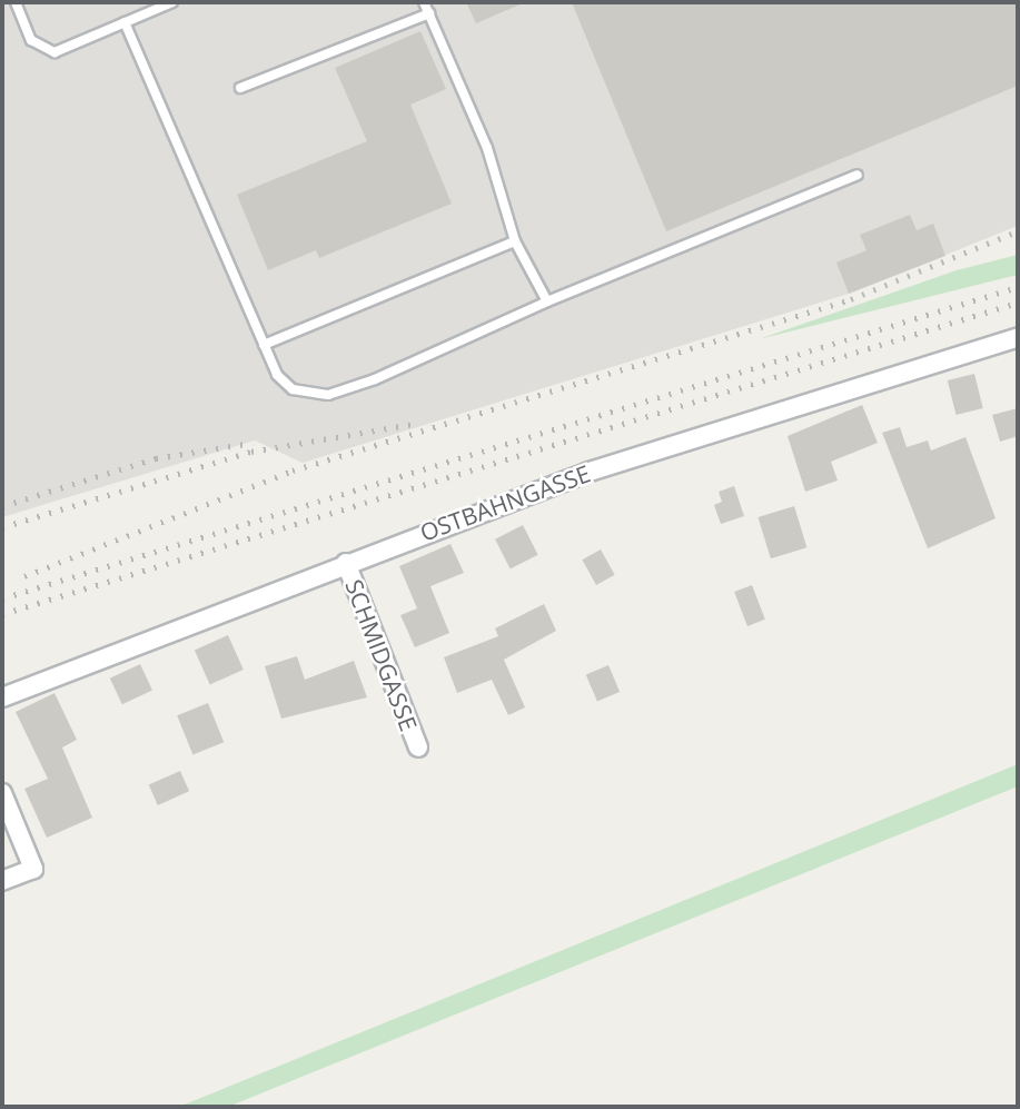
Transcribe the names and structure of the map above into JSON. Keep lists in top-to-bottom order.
{
  "streets": {
    "street": ["OSTBAHNGASSE", "SCHMIDGASSE"]
  },
  "crossings": [
    ["OSTBAHNGASSE", "SCHMIDGASSE"]
  ]
}
